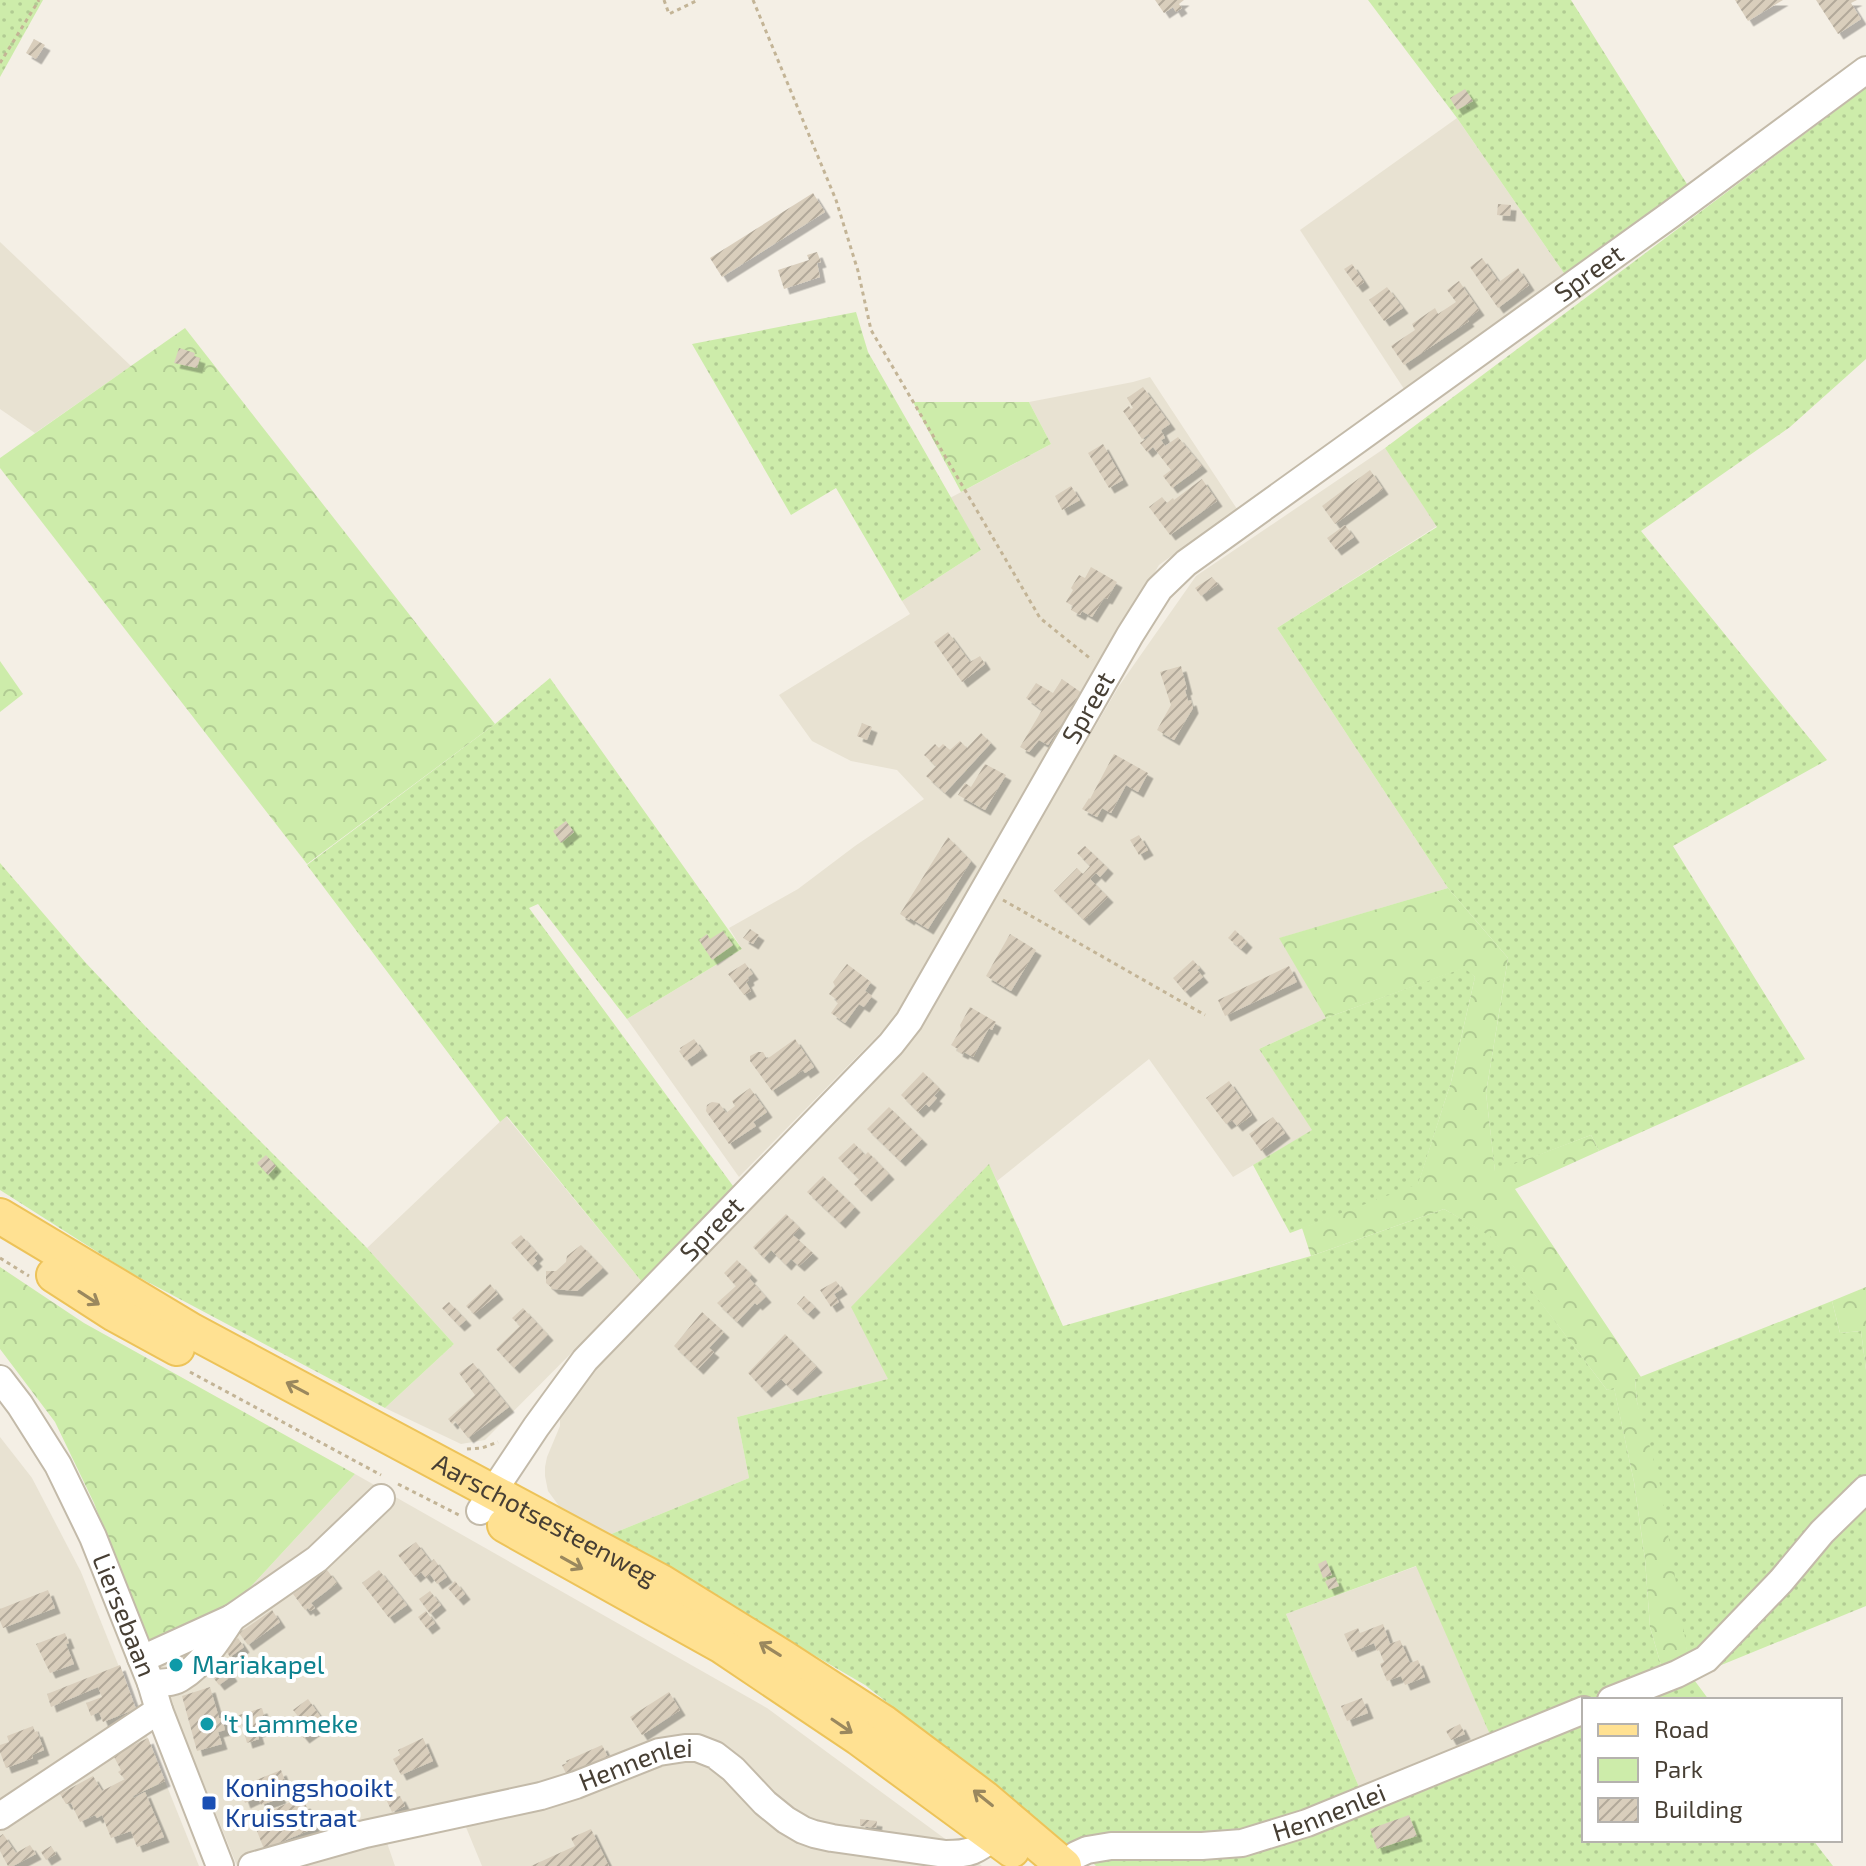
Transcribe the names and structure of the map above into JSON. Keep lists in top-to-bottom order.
{
  "streets": {
    "main road": ["Aarschotsesteenweg"],
    "street": ["Spreet", "Liersebaan", "Hennenlei"]
  },
  "crossings": [
    ["Spreet", "Aarschotsesteenweg"],
    ["Aarschotsesteenweg", "Hennenlei"]
  ],
  "places": {
    "other": ["Mariakapel", "'t Lammeke"],
    "transit": ["Koningshooikt Kruisstraat"]
  },
  "legend": ["Road", "Park", "Building"]
}
